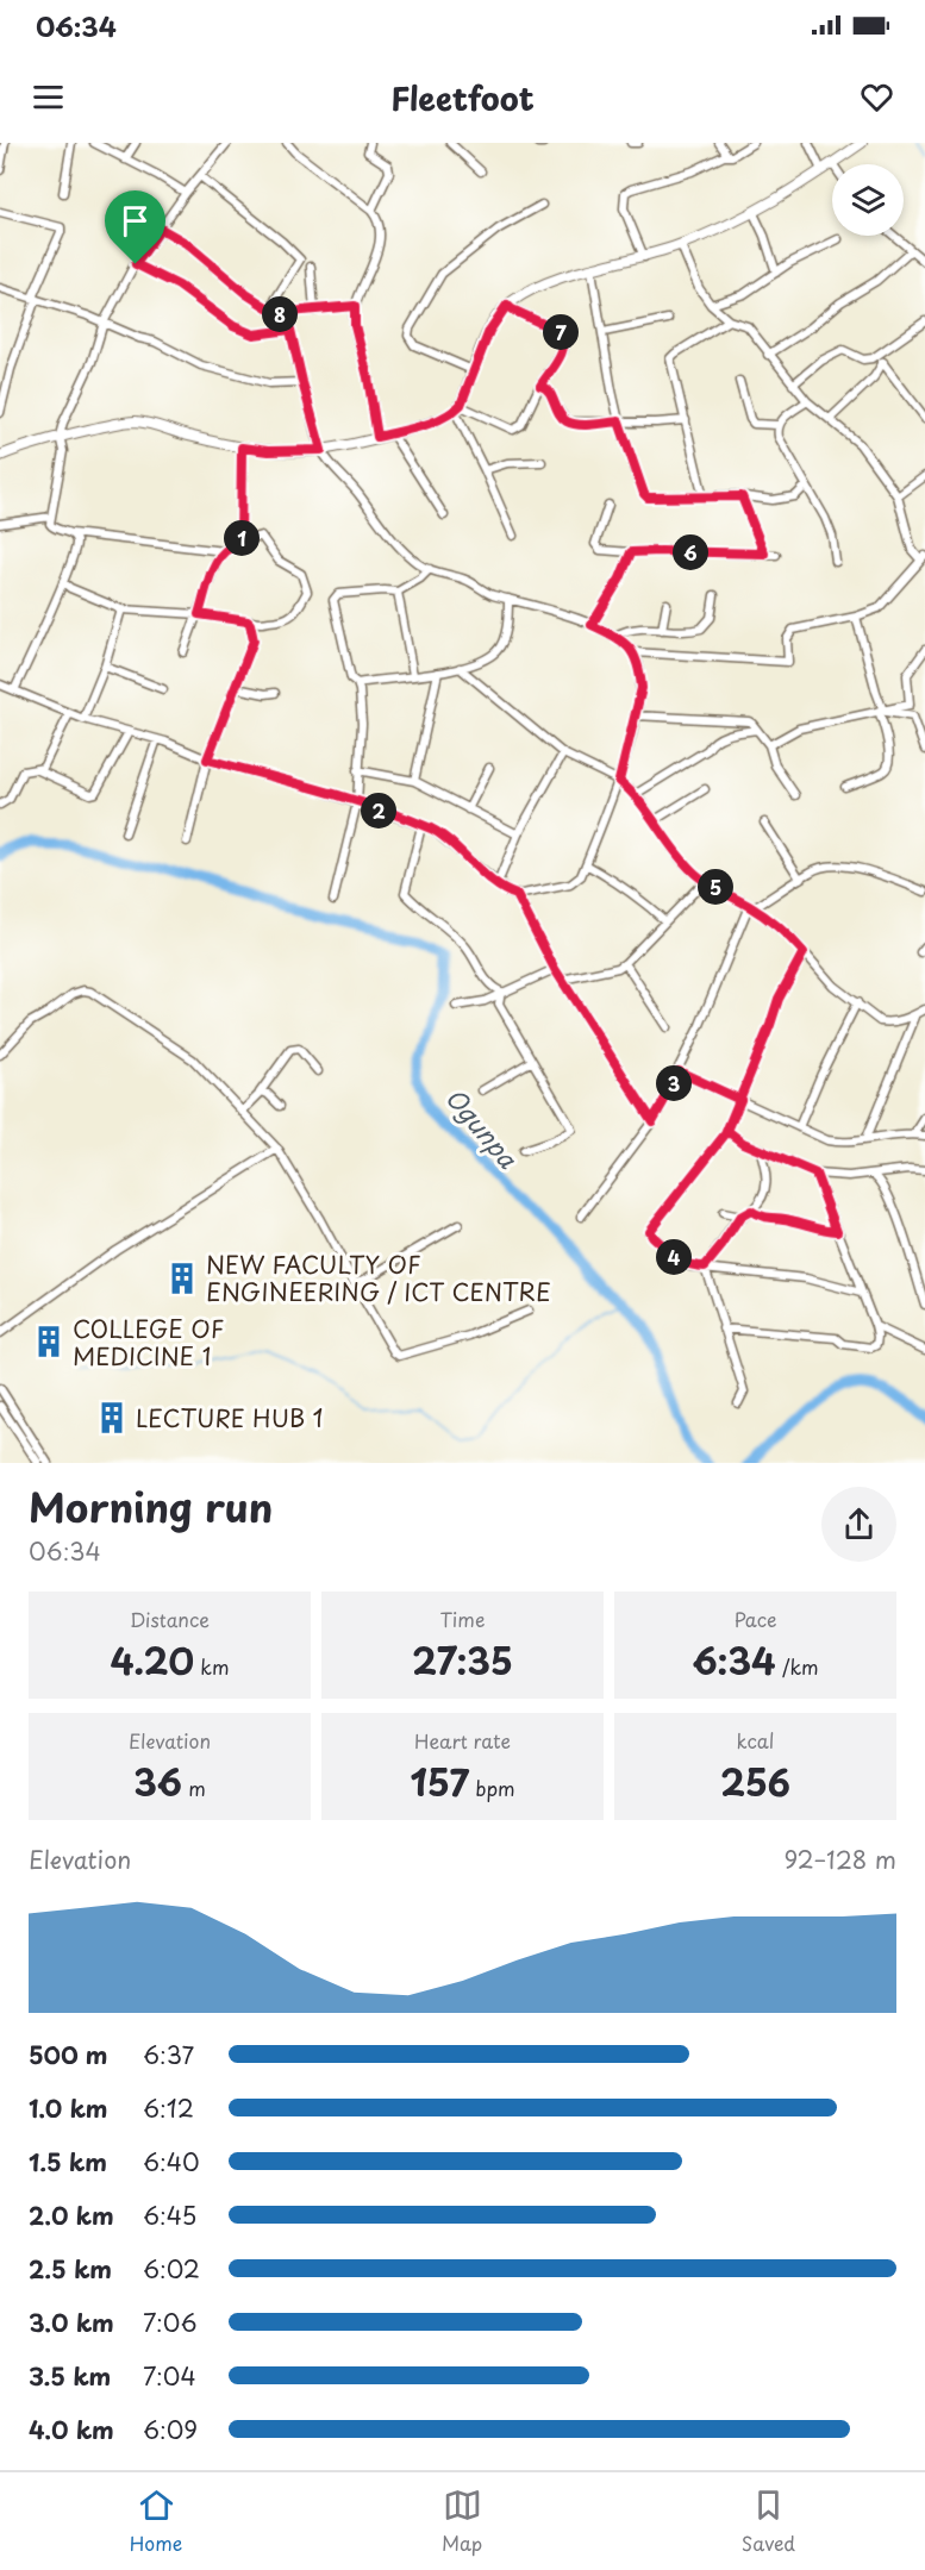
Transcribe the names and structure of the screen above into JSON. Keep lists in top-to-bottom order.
{
  "water": ["Ogunpa"],
  "places": {
    "building": ["NEW FACULTY OF ENGINEERING / ICT CENTRE", "COLLEGE OF MEDICINE 1", "LECTURE HUB 1"]
  },
  "page": {
    "status": "06:34",
    "header": "Fleetfoot",
    "pins": [
      "8",
      "7",
      "1",
      "6",
      "2",
      "5",
      "3",
      "4"
    ],
    "heading": ["Morning run", "06:34"],
    "stats": [
      ["Distance", "4.20 km"],
      ["Time", "27:35"],
      ["Pace", "6:34 /km"],
      ["Elevation", "36 m"],
      ["Heart rate", "157 bpm"],
      ["kcal", "256"]
    ],
    "chart": ["Elevation", "92–128 m"],
    "list": [
      {
        "name": "500 m",
        "note": "6:37"
      },
      {
        "name": "1.0 km",
        "note": "6:12"
      },
      {
        "name": "1.5 km",
        "note": "6:40"
      },
      {
        "name": "2.0 km",
        "note": "6:45"
      },
      {
        "name": "2.5 km",
        "note": "6:02"
      },
      {
        "name": "3.0 km",
        "note": "7:06"
      },
      {
        "name": "3.5 km",
        "note": "7:04"
      },
      {
        "name": "4.0 km",
        "note": "6:09"
      }
    ],
    "tabs": ["Home", "Map", "Saved"]
  }
}
